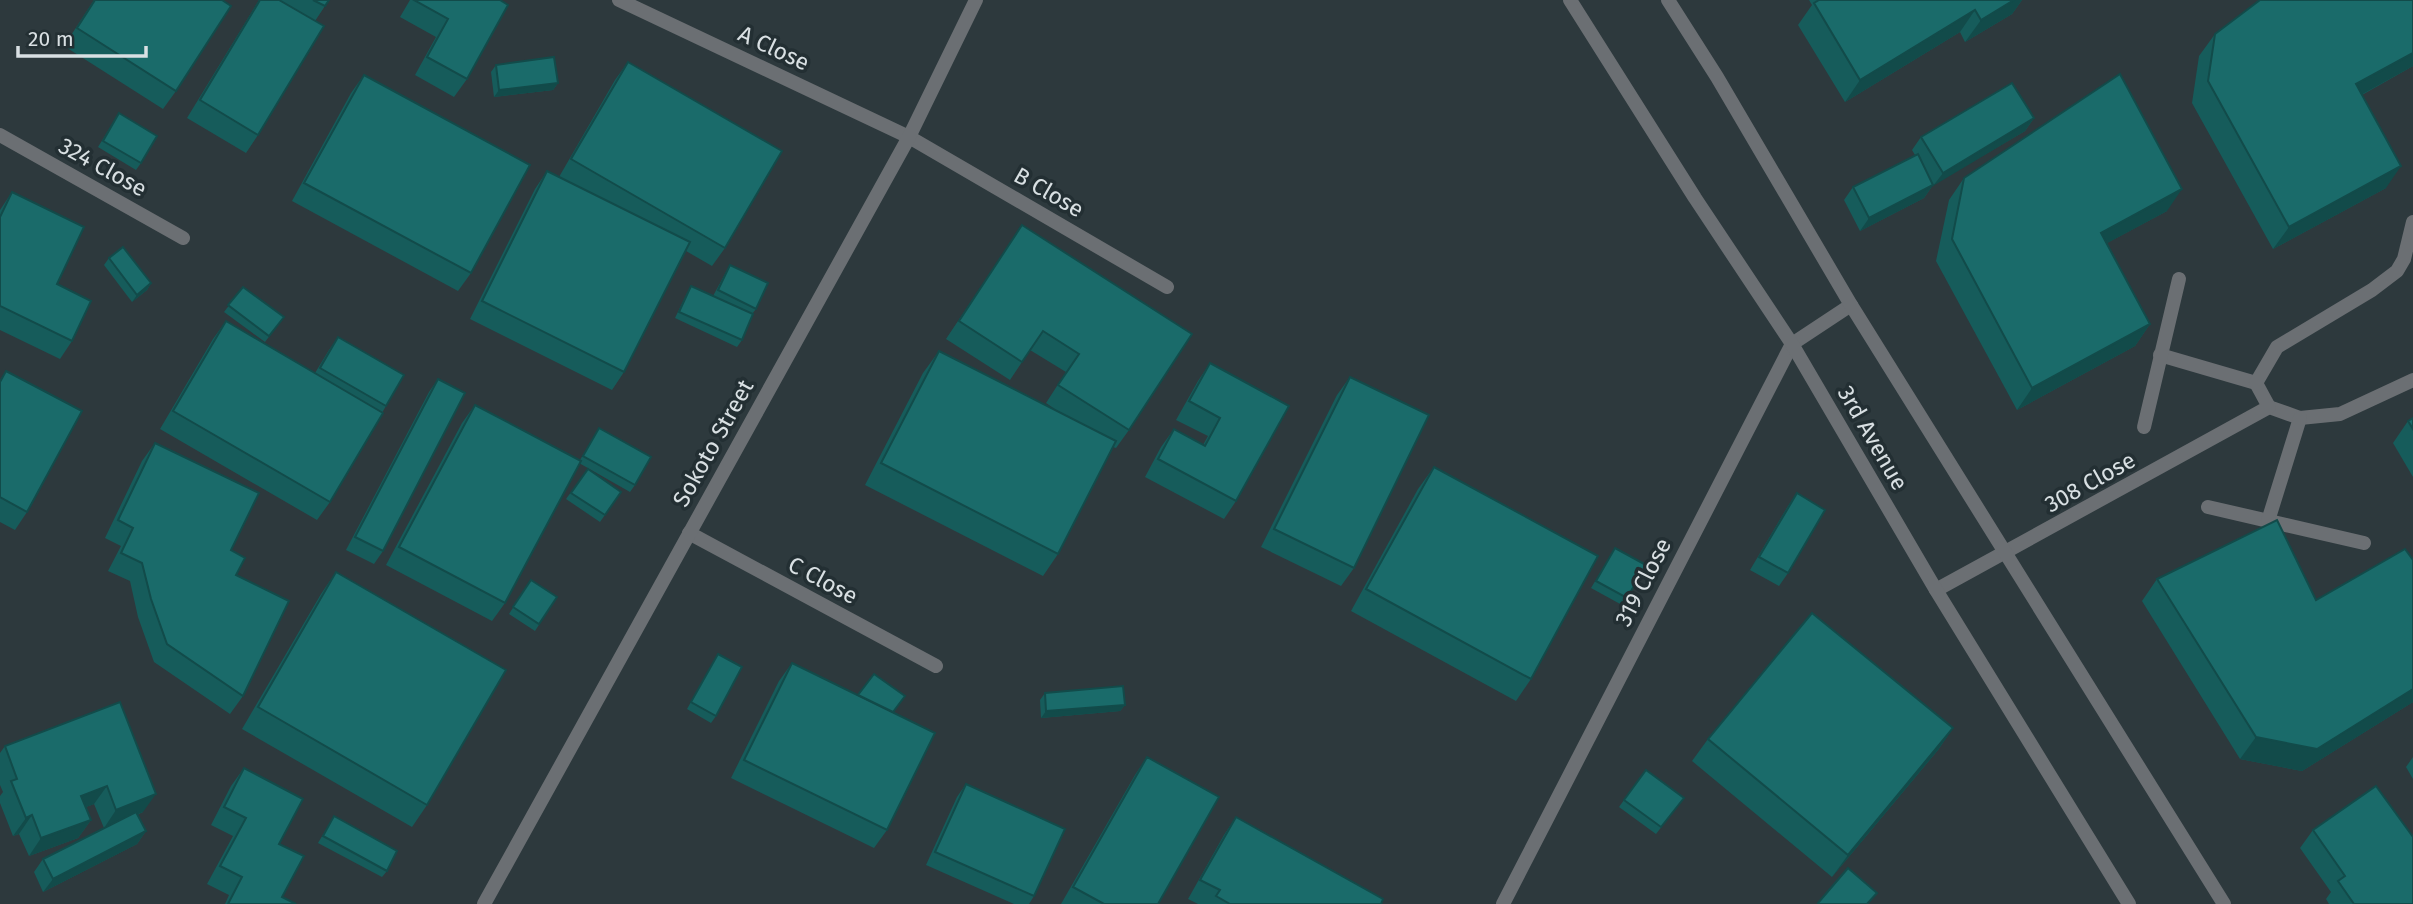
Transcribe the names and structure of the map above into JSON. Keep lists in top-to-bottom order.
{
  "streets": {
    "street": [
      "A Close",
      "324 Close",
      "B Close",
      "3rd Avenue",
      "Sokoto Street",
      "308 Close",
      "C Close",
      "319 Close"
    ]
  },
  "crossings": [
    ["A Close", "B Close"],
    ["A Close", "Sokoto Street"],
    ["B Close", "Sokoto Street"],
    ["3rd Avenue", "308 Close"],
    ["3rd Avenue", "319 Close"],
    ["Sokoto Street", "C Close"]
  ],
  "scale_bar": "20 m"
}
